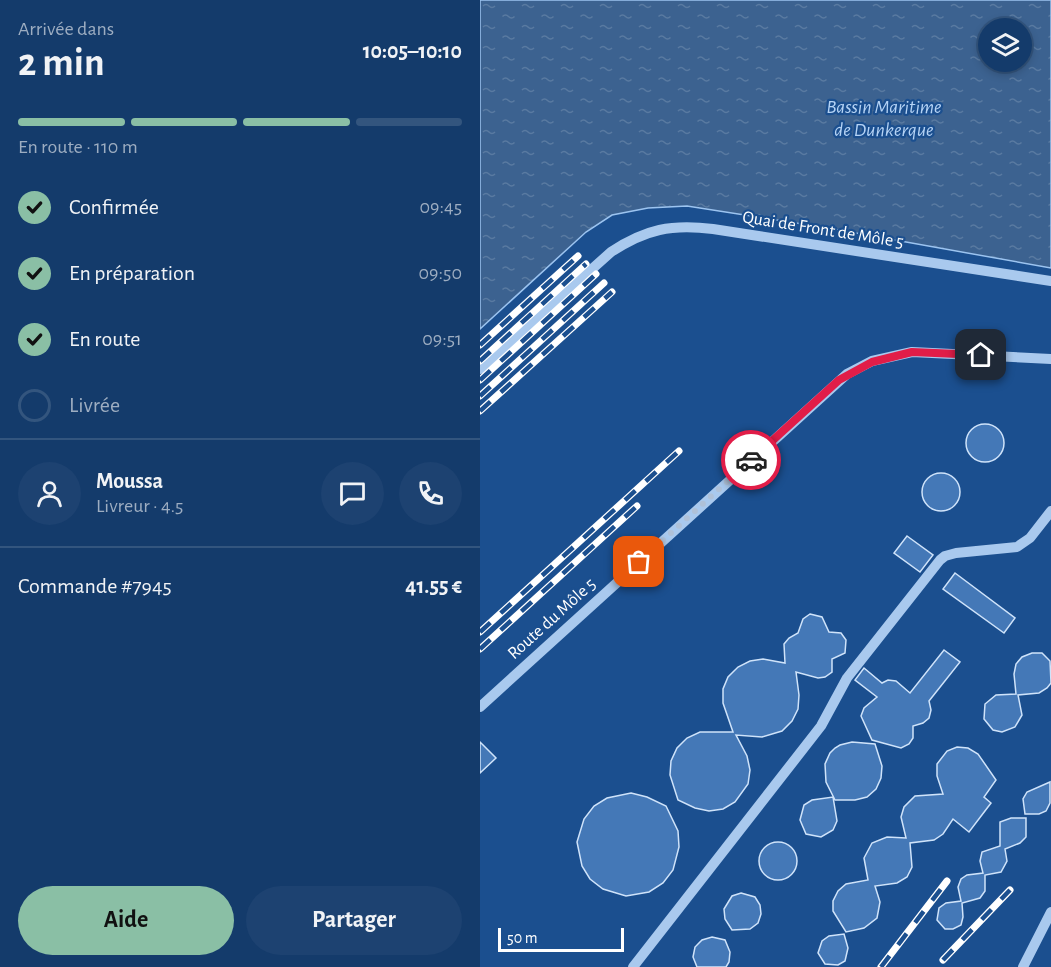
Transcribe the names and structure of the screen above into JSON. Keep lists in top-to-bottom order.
{
  "streets": {
    "street": ["Quai de Front de Môle 5", "Route du Môle 5"]
  },
  "water": ["Bassin Maritime de Dunkerque"],
  "scale_bar": "50 m",
  "page": {
    "heading": ["2 min", "Arrivée dans", "10:05–10:10"],
    "panel": [
      "Moussa",
      "Livreur · 4.5",
      "Commande #7945",
      "41.55 €"
    ],
    "bar": "En route · 110 m",
    "list": [
      ["Confirmée", "09:45"],
      ["En préparation", "09:50"],
      ["En route", "09:51"],
      "Livrée"
    ],
    "buttons": ["Aide", "Partager"],
    "scale": "50 m"
  }
}
